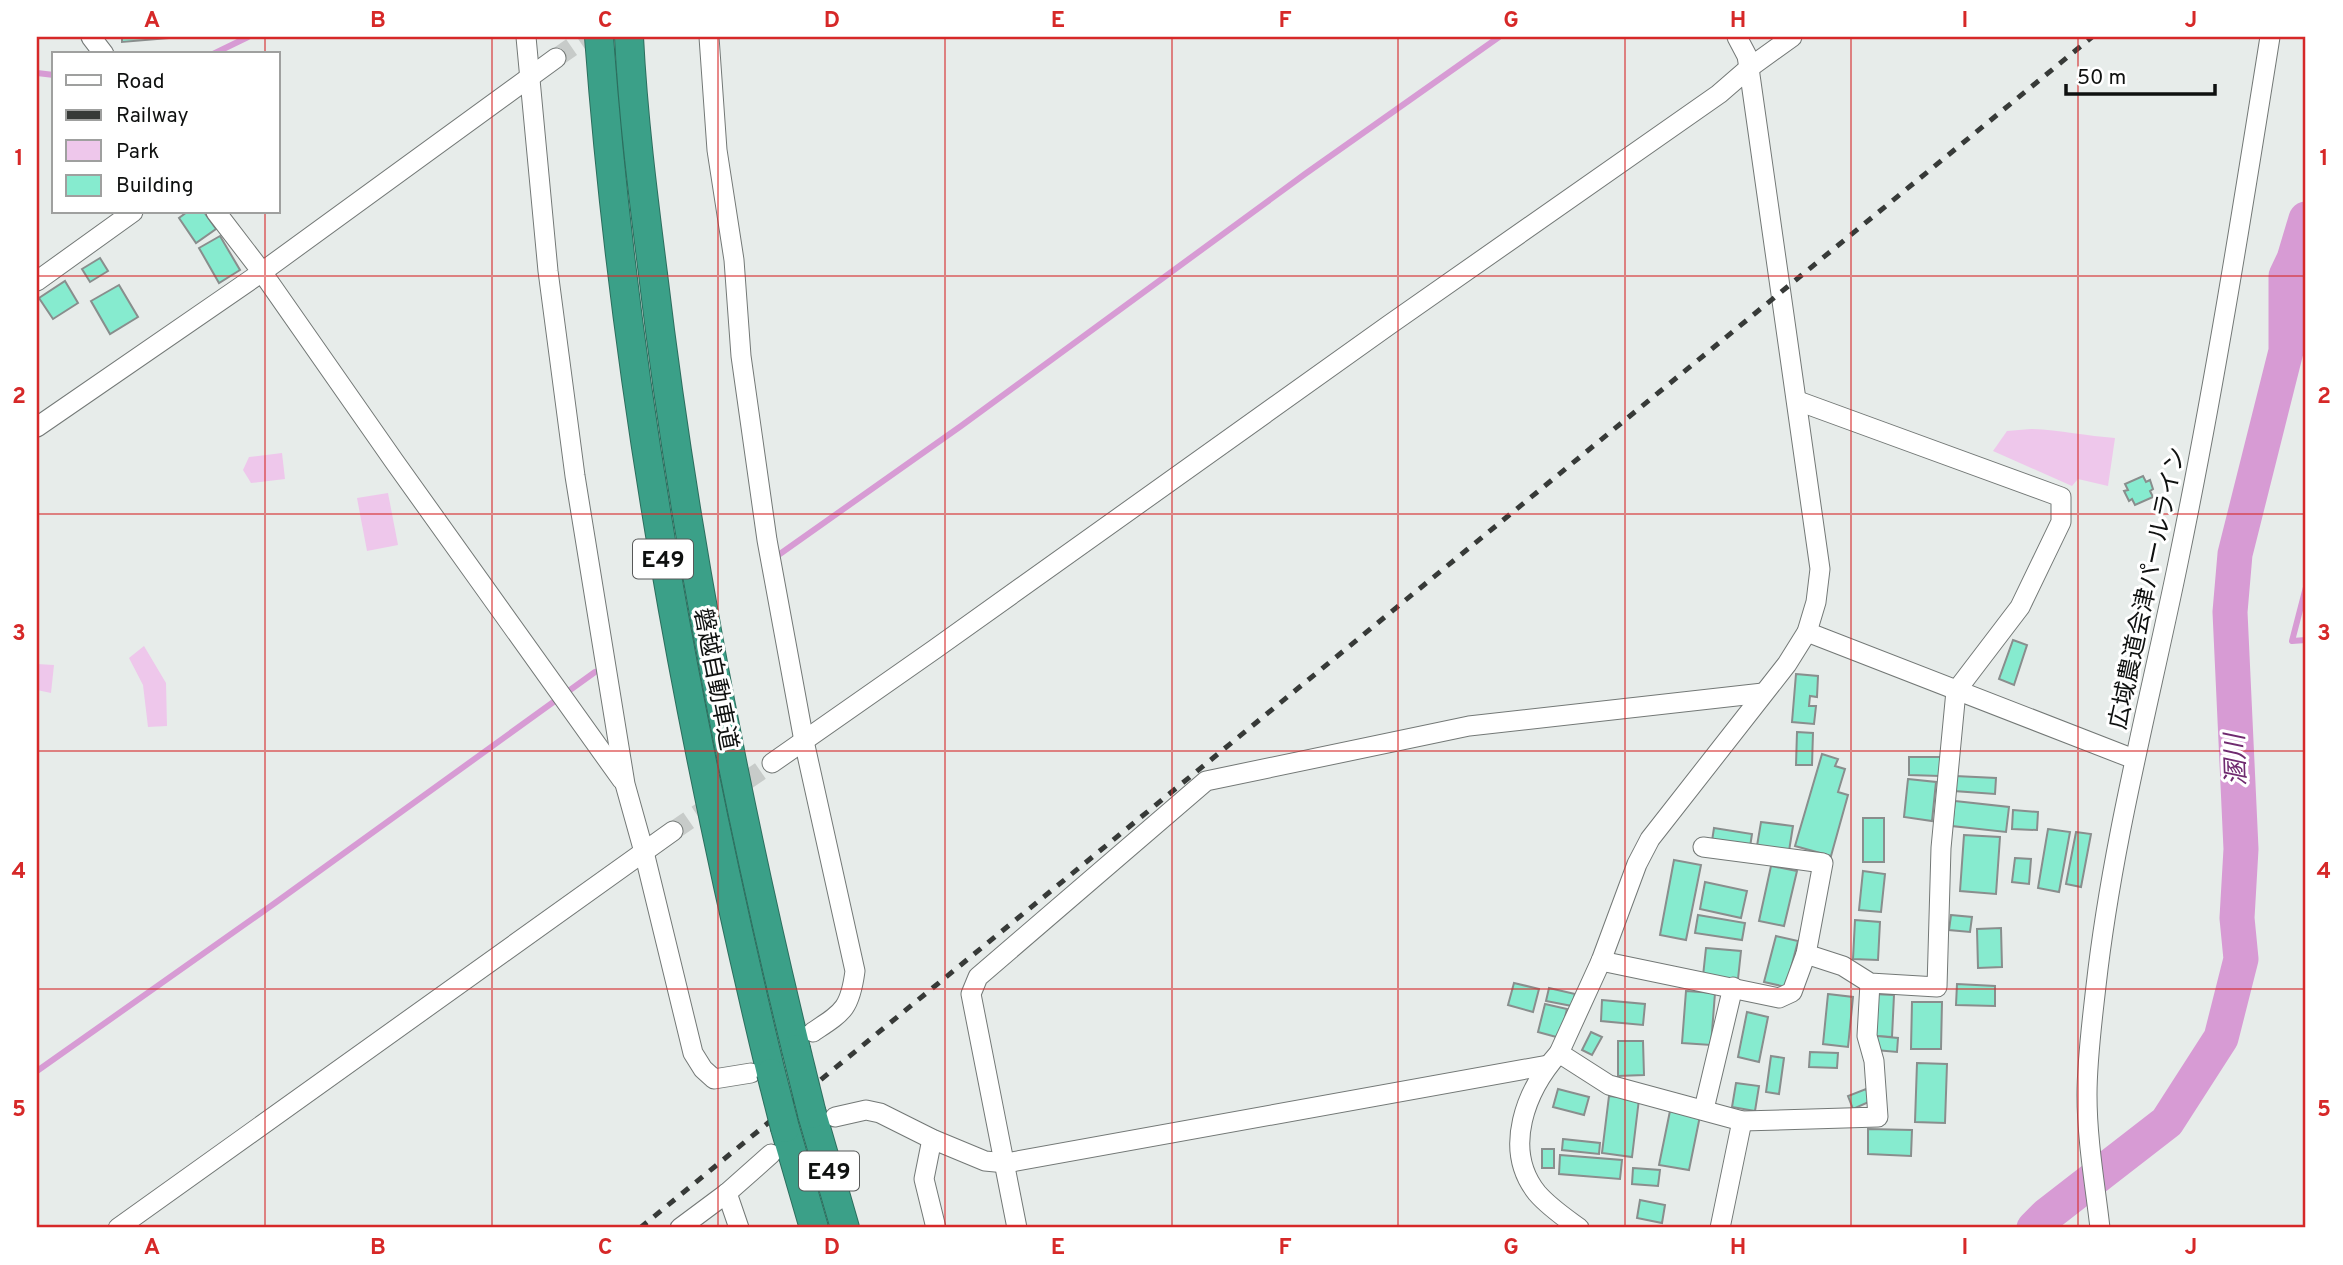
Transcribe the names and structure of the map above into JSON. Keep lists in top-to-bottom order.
{
  "streets": {
    "highway": ["E49", "磐越自動車道"],
    "street": ["広域農道会津パールライン"]
  },
  "water": ["溷川"],
  "legend": [
    "Road",
    "Railway",
    "Park",
    "Building"
  ],
  "scale_bar": "50 m",
  "grid": {
    "columns": [
      "A",
      "B",
      "C",
      "D",
      "E",
      "F",
      "G",
      "H",
      "I",
      "J"
    ],
    "rows": [
      "1",
      "2",
      "3",
      "4",
      "5"
    ]
  }
}
